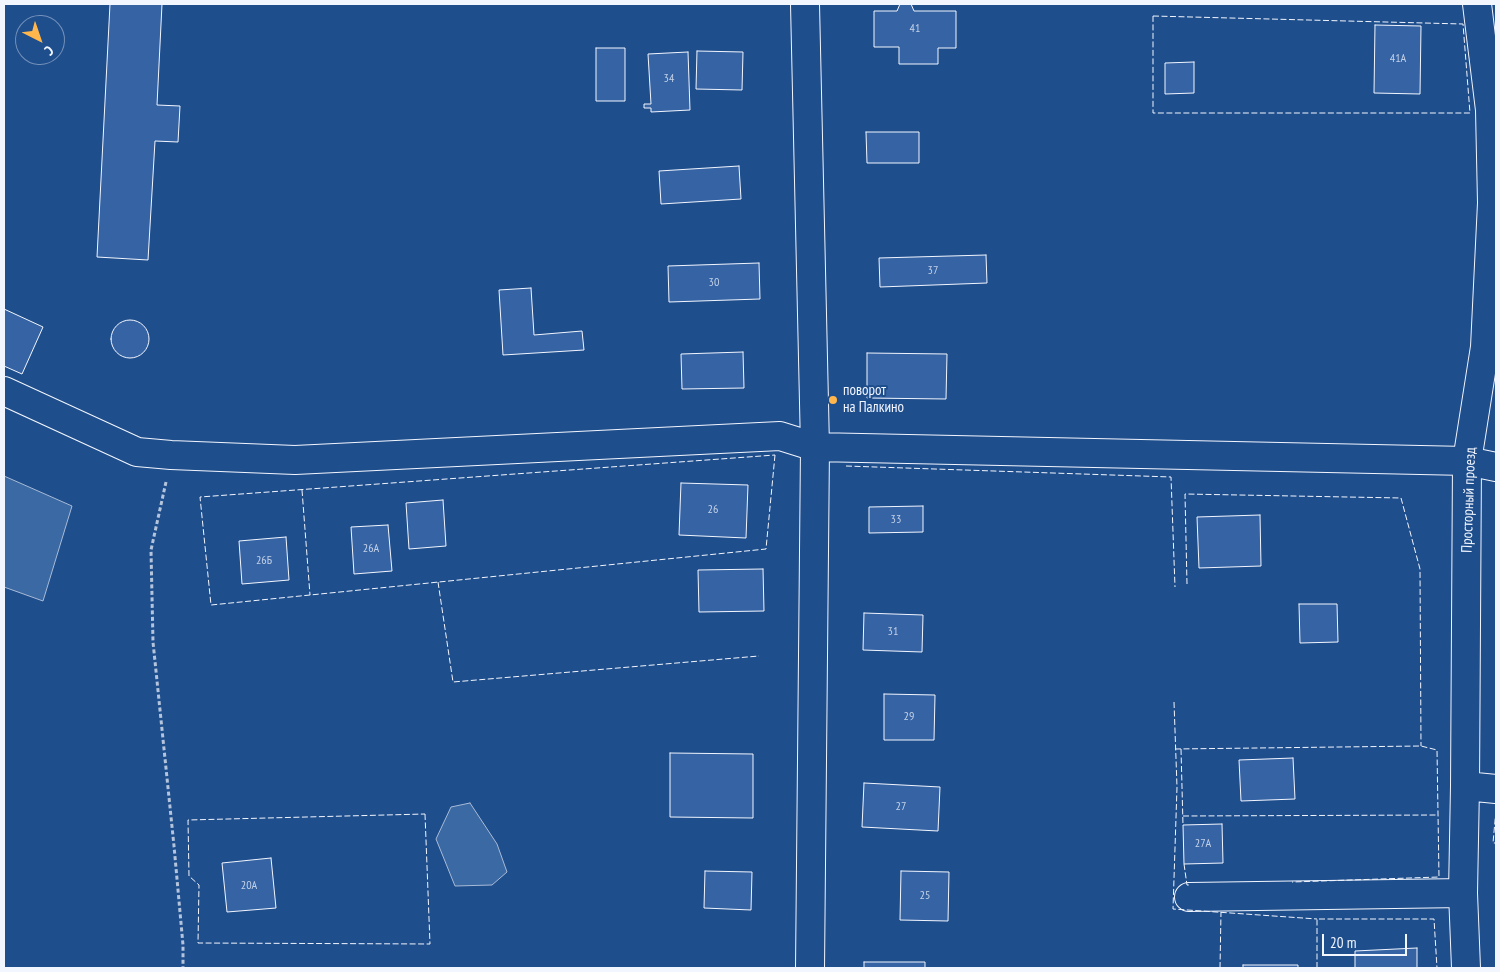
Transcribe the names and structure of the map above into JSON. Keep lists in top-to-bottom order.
{
  "streets": {
    "street": ["Просторный проезд"]
  },
  "places": ["поворот на Палкино"],
  "house_numbers": [
    "41",
    "41А",
    "34",
    "37",
    "30",
    "26",
    "33",
    "26А",
    "26Б",
    "31",
    "29",
    "27",
    "27А",
    "20А",
    "25"
  ],
  "scale_bar": "20 m",
  "north": "bottom right"
}
